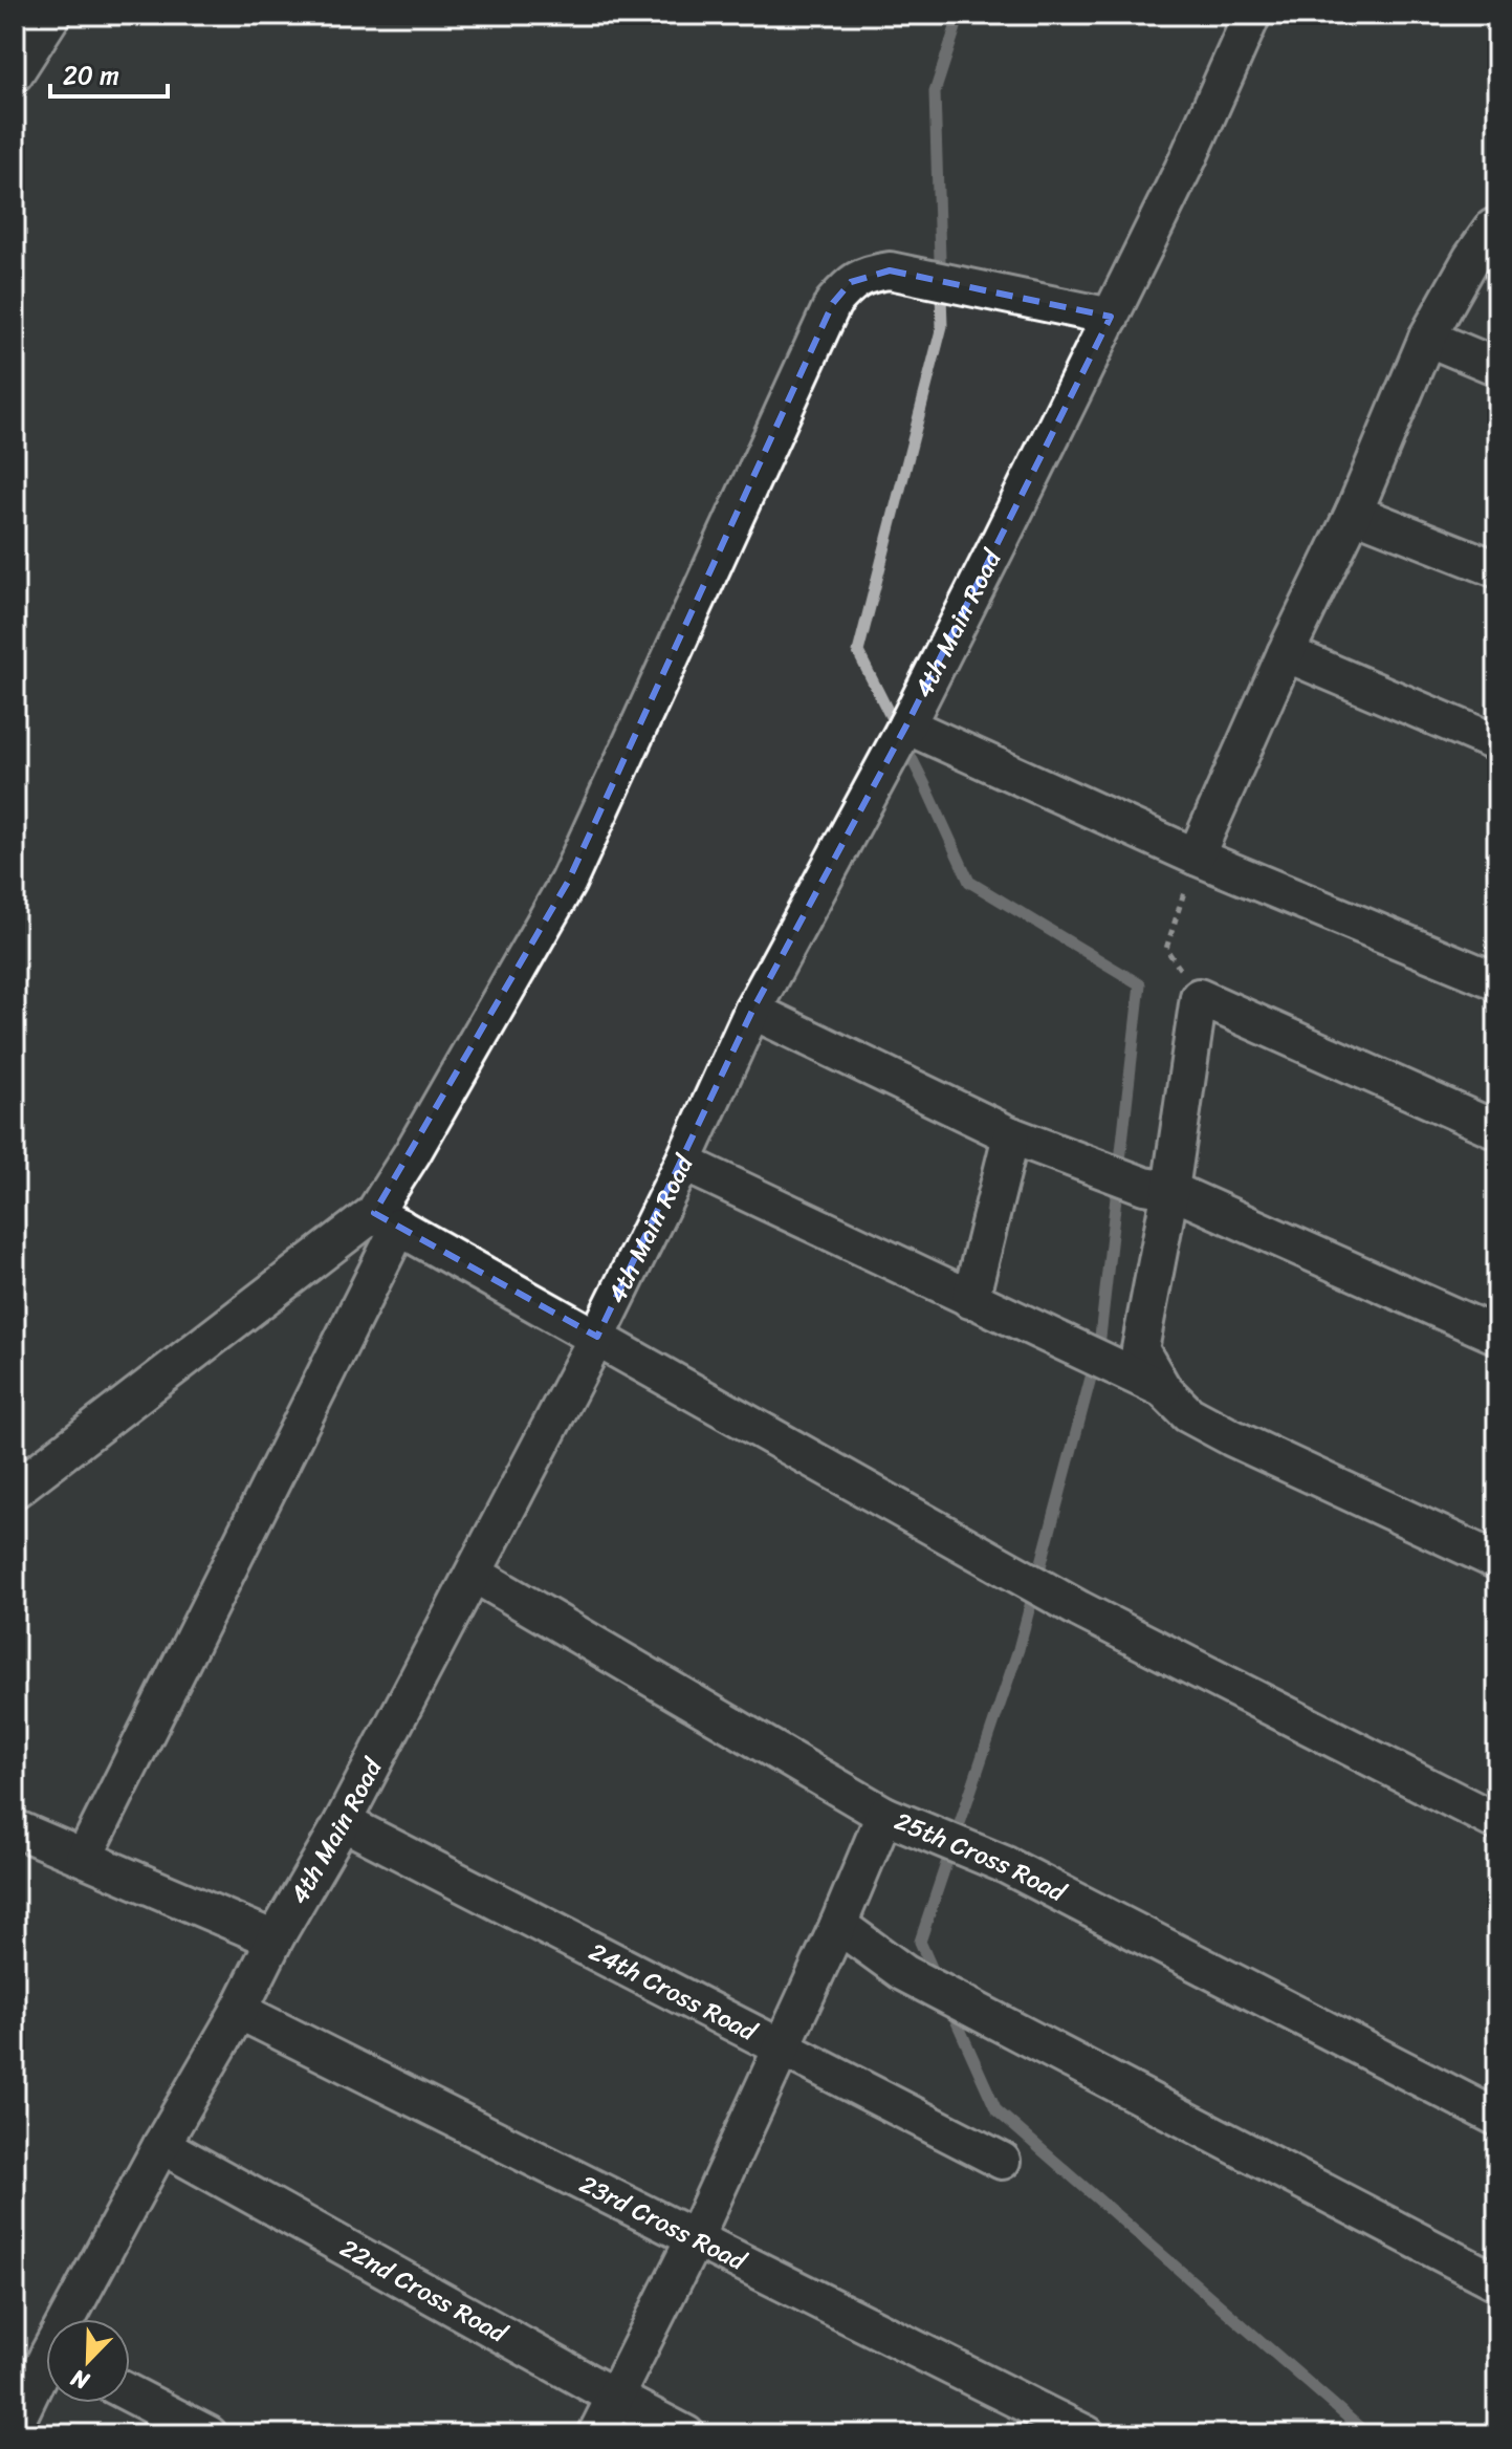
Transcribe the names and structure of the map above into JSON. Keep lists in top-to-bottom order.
{
  "streets": {
    "street": [
      "4th Main Road",
      "25th Cross Road",
      "24th Cross Road",
      "23rd Cross Road",
      "22nd Cross Road"
    ]
  },
  "crossings": [
    ["4th Main Road", "25th Cross Road"],
    ["4th Main Road", "24th Cross Road"],
    ["4th Main Road", "23rd Cross Road"],
    ["4th Main Road", "22nd Cross Road"]
  ],
  "scale_bar": "20 m",
  "north": "bottom left"
}
